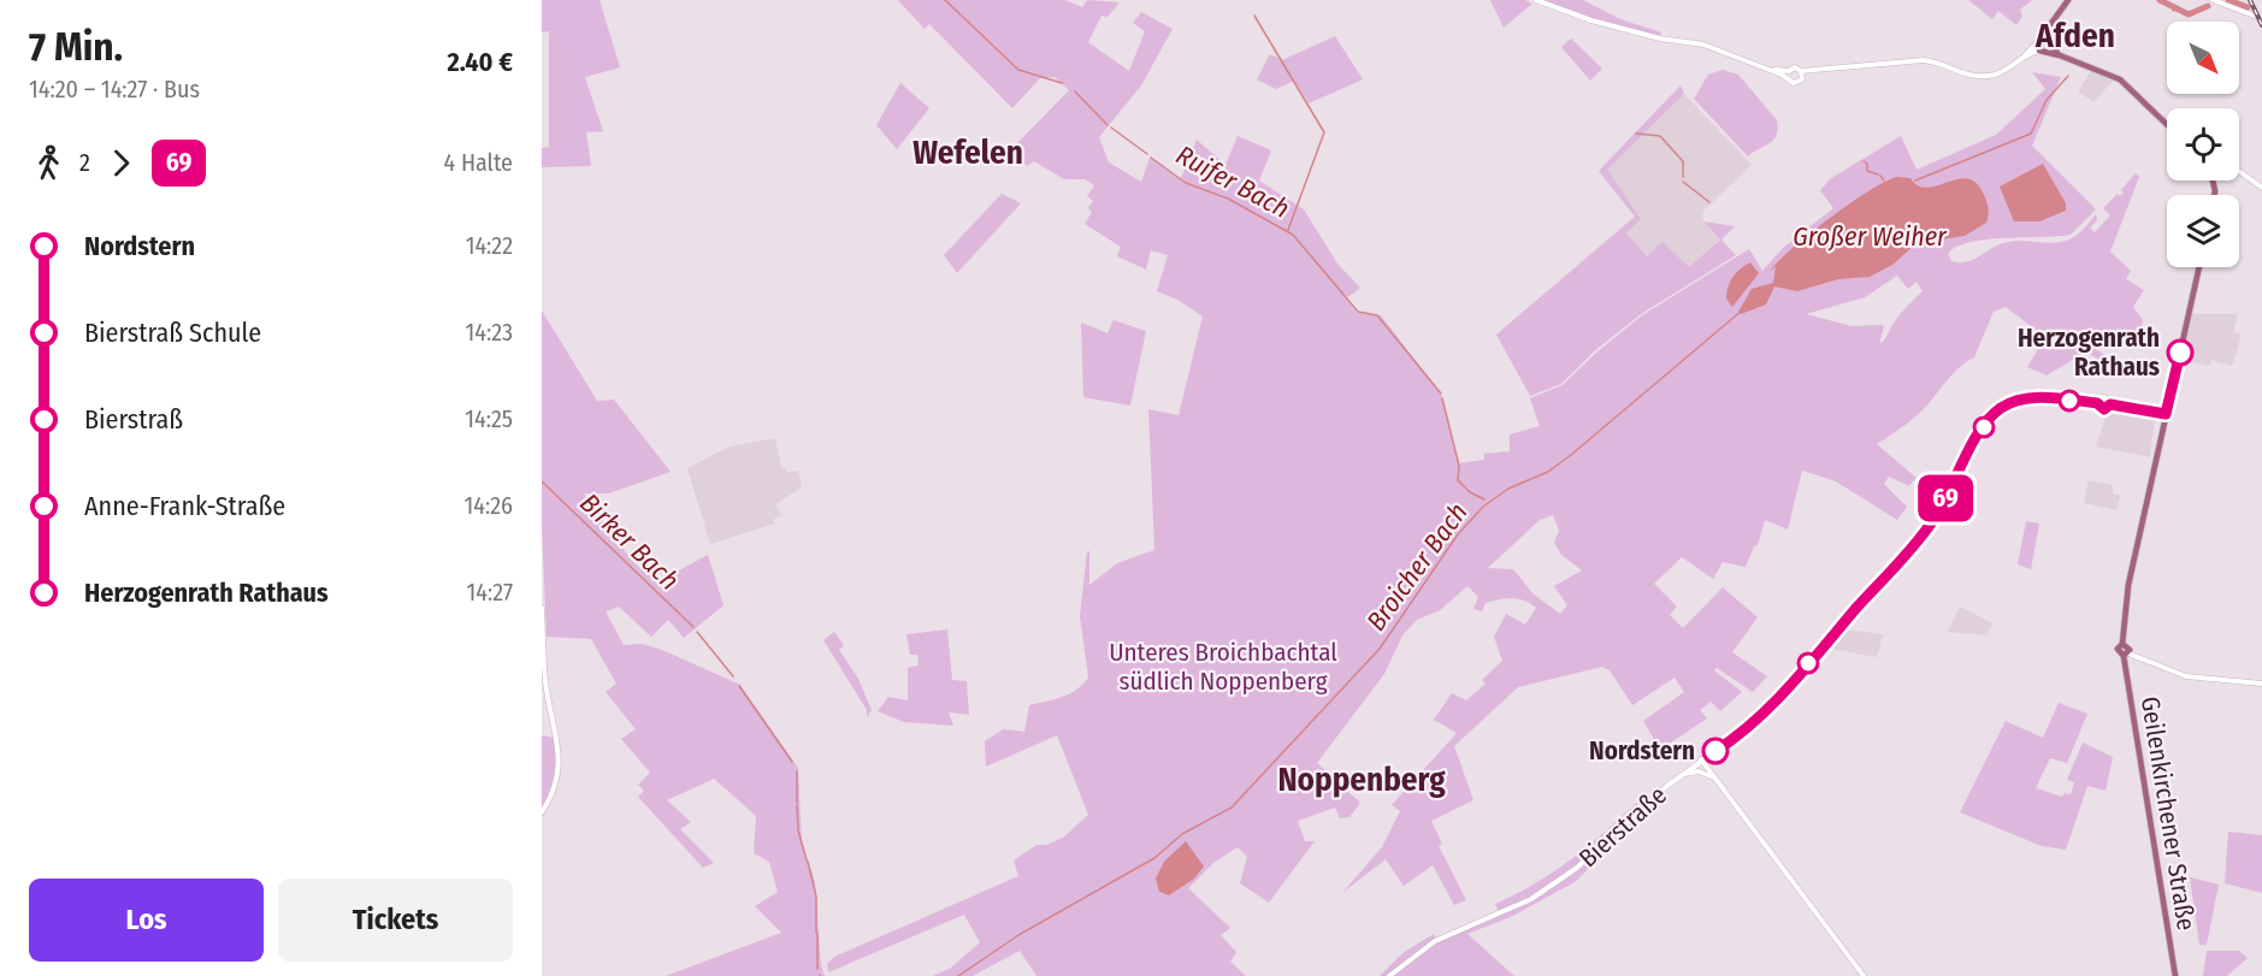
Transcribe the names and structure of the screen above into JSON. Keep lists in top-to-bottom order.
{
  "streets": {
    "main road": ["Geilenkirchener Straße", "Bierstraße"]
  },
  "districts": ["Afden", "Wefelen", "Noppenberg"],
  "water": [
    "Ruifer Bach",
    "Großer Weiher",
    "Birker Bach",
    "Broicher Bach"
  ],
  "parks": ["Unteres Broichbachtal südlich Noppenberg"],
  "places": ["Herzogenrath Rathaus", "Nordstern"],
  "lines": ["bus line 69"],
  "north": "bottom right",
  "page": {
    "heading": ["7 Min.", "14:20 – 14:27 · Bus", "2.40 €"],
    "on_map": "69",
    "legs": ["2", "69", "4 Halte"],
    "list": [
      {
        "name": "Nordstern",
        "value": "14:22"
      },
      {
        "name": "Bierstraß Schule",
        "value": "14:23"
      },
      {
        "name": "Bierstraß",
        "value": "14:25"
      },
      {
        "name": "Anne-Frank-Straße",
        "value": "14:26"
      },
      {
        "name": "Herzogenrath Rathaus",
        "value": "14:27"
      }
    ],
    "buttons": ["Los", "Tickets"]
  }
}
